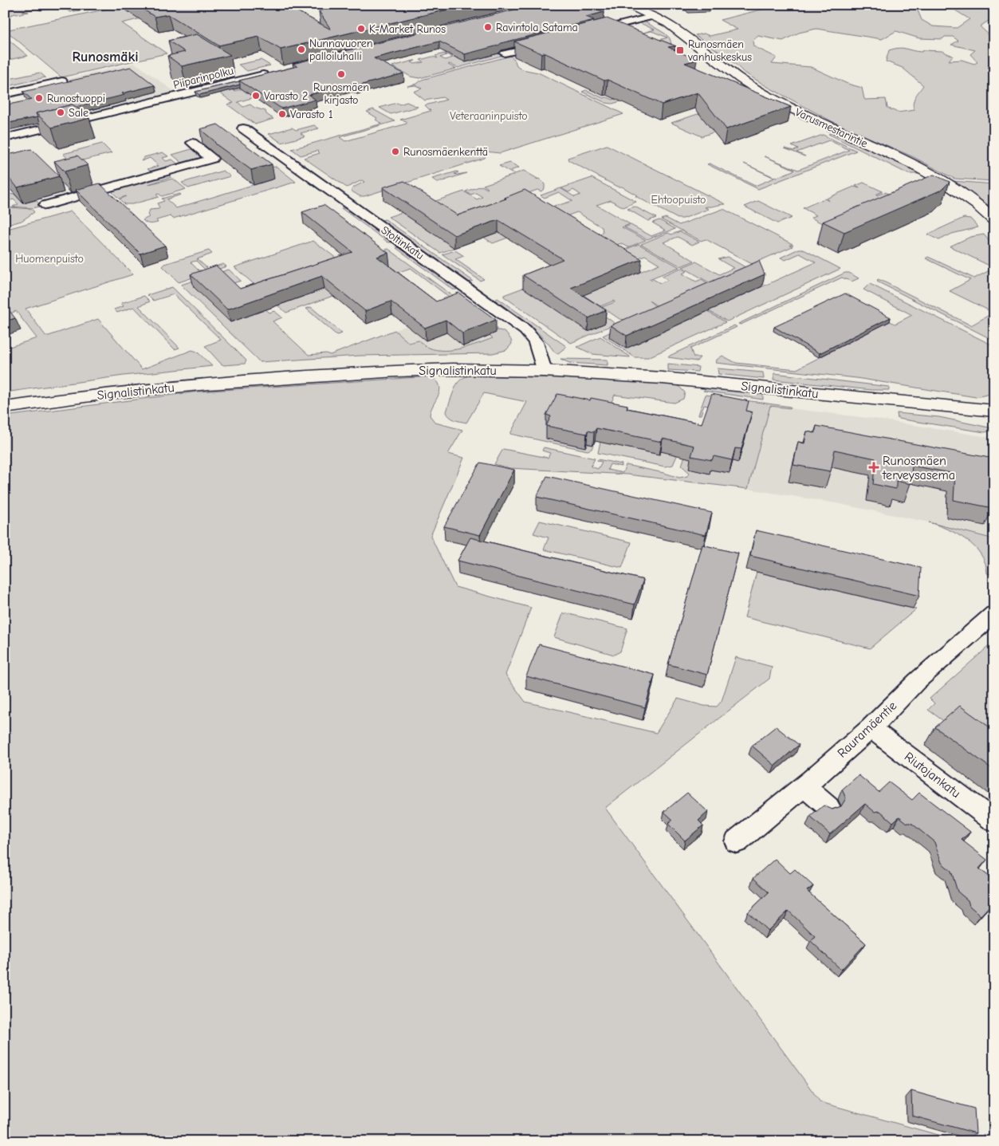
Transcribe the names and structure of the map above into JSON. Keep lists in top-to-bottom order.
{
  "streets": {
    "street": [
      "Piiparinpolku",
      "Varusmestarintie",
      "Stoltinkatu",
      "Signalistinkatu",
      "Rauramäentie",
      "Riutojankatu"
    ]
  },
  "crossings": [
    ["Stoltinkatu", "Signalistinkatu"],
    ["Rauramäentie", "Riutojankatu"]
  ],
  "districts": ["Runosmäki"],
  "parks": ["Veteraaninpuisto", "Ehtoopuisto", "Huomenpuisto"],
  "places": {
    "other": [
      "Ravintola Satama",
      "K-Market Runos",
      "Nunnavuoren palloiluhalli",
      "Runosmäen kirjasto",
      "Varasto 2",
      "Runostuoppi",
      "Sale",
      "Varasto 1",
      "Runosmäenkenttä"
    ],
    "transit": ["Runosmäen vanhuskeskus"],
    "health": ["Runosmäen terveysasema"]
  }
}
